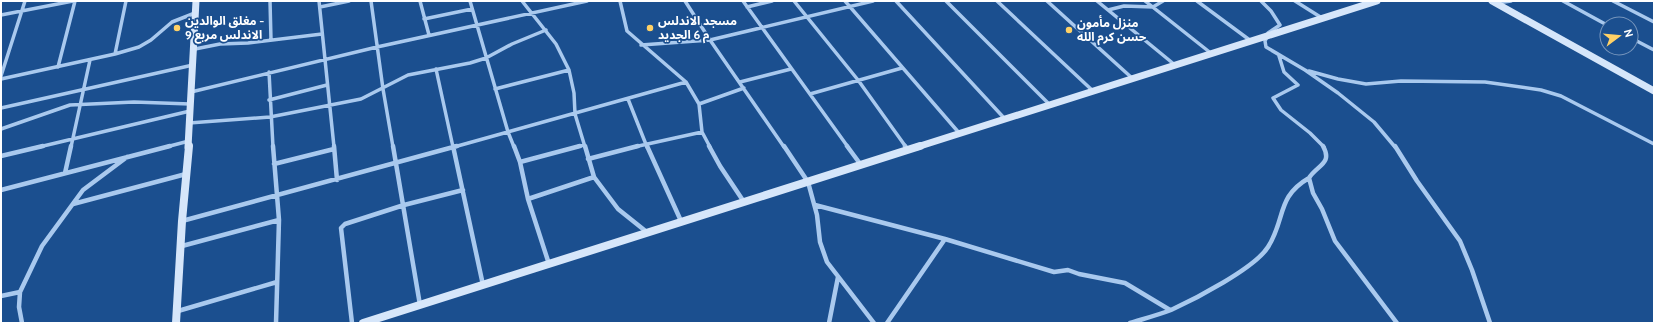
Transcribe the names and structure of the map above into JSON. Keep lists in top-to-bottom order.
{
  "places": ["مغلق الوالدين - الاندلس مربع 9", "مسجد الاندلس م 6 الجديد", "منزل مأمون حسن كرم الله"],
  "north": "right"
}
